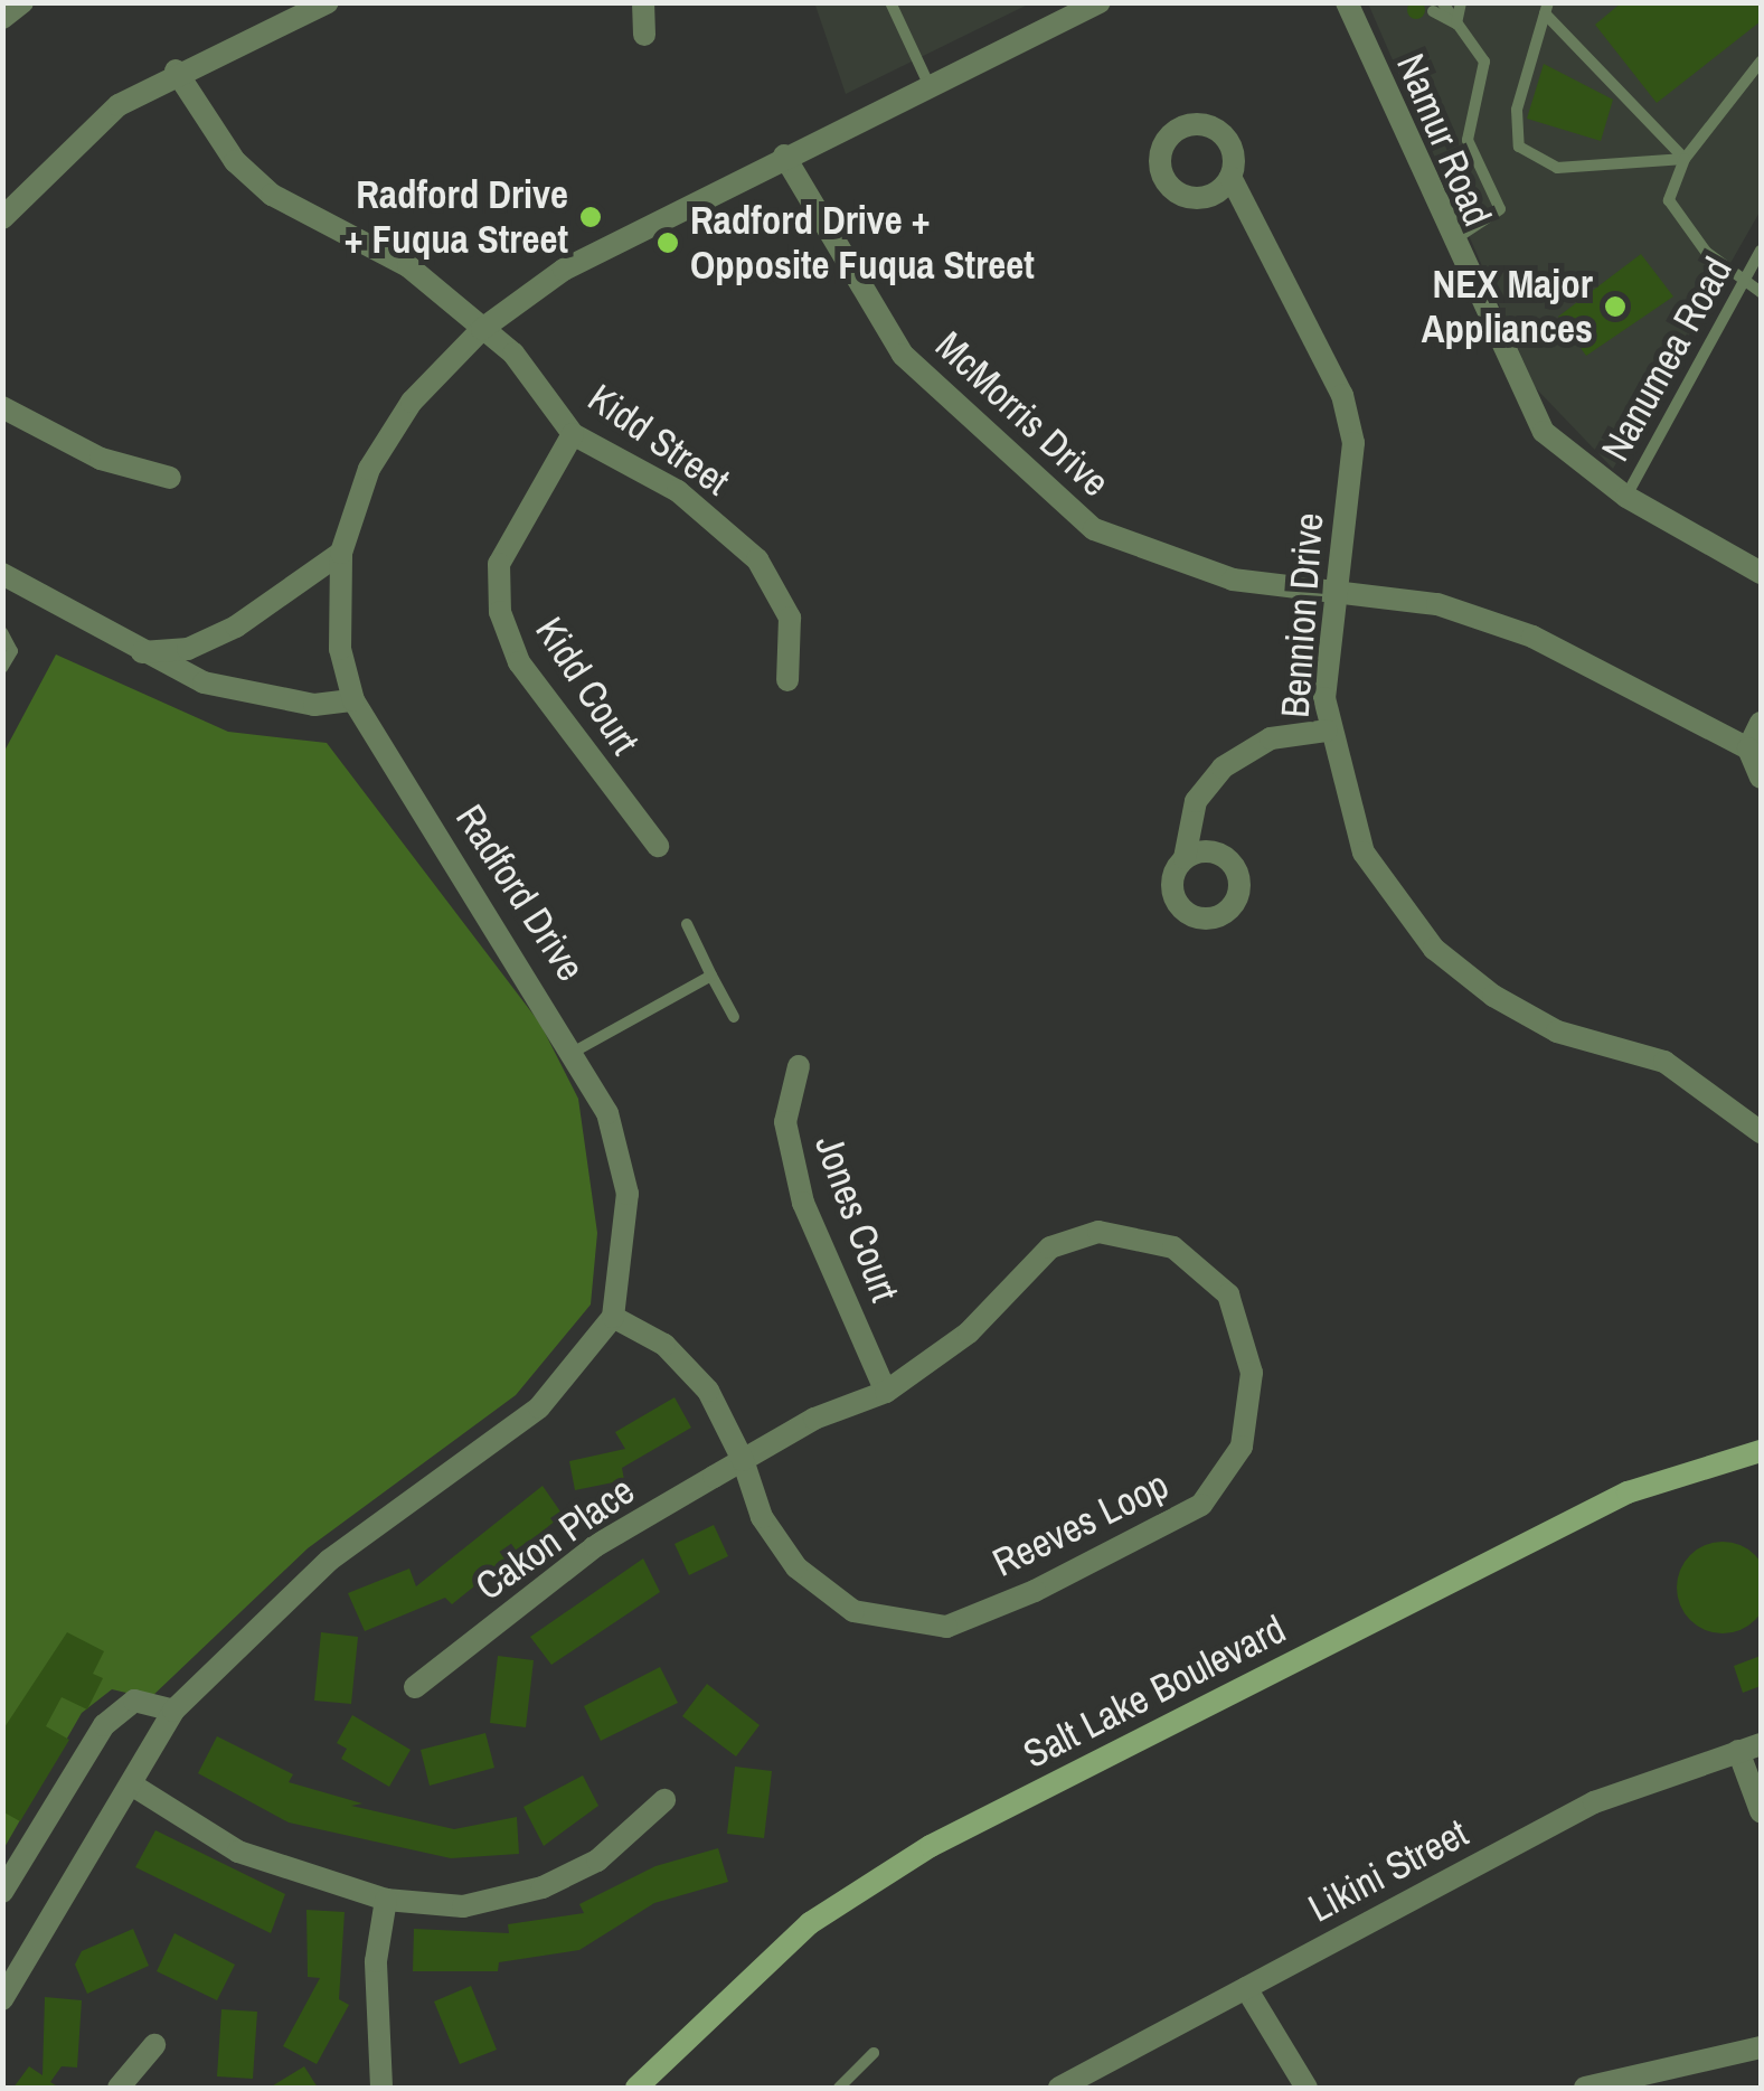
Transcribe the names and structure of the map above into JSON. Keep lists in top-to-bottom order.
{
  "streets": {
    "main road": ["Salt Lake Boulevard"],
    "street": [
      "Namur Road",
      "McMorris Drive",
      "Kidd Street",
      "Bennion Drive",
      "Kidd Court",
      "Radford Drive",
      "Jones Court",
      "Reeves Loop",
      "Cakon Place",
      "Likini Street"
    ],
    "lane": ["Nanumea Road"]
  },
  "crossings": [
    ["Namur Road", "Nanumea Road"],
    ["McMorris Drive", "Bennion Drive"],
    ["McMorris Drive", "Radford Drive"],
    ["Kidd Street", "Kidd Court"],
    ["Kidd Street", "Radford Drive"],
    ["Radford Drive", "Reeves Loop"],
    ["Jones Court", "Reeves Loop"],
    ["Reeves Loop", "Cakon Place"]
  ],
  "places": ["Radford Drive + Fuqua Street", "Radford Drive + Opposite Fuqua Street", "NEX Major Appliances"]
}
